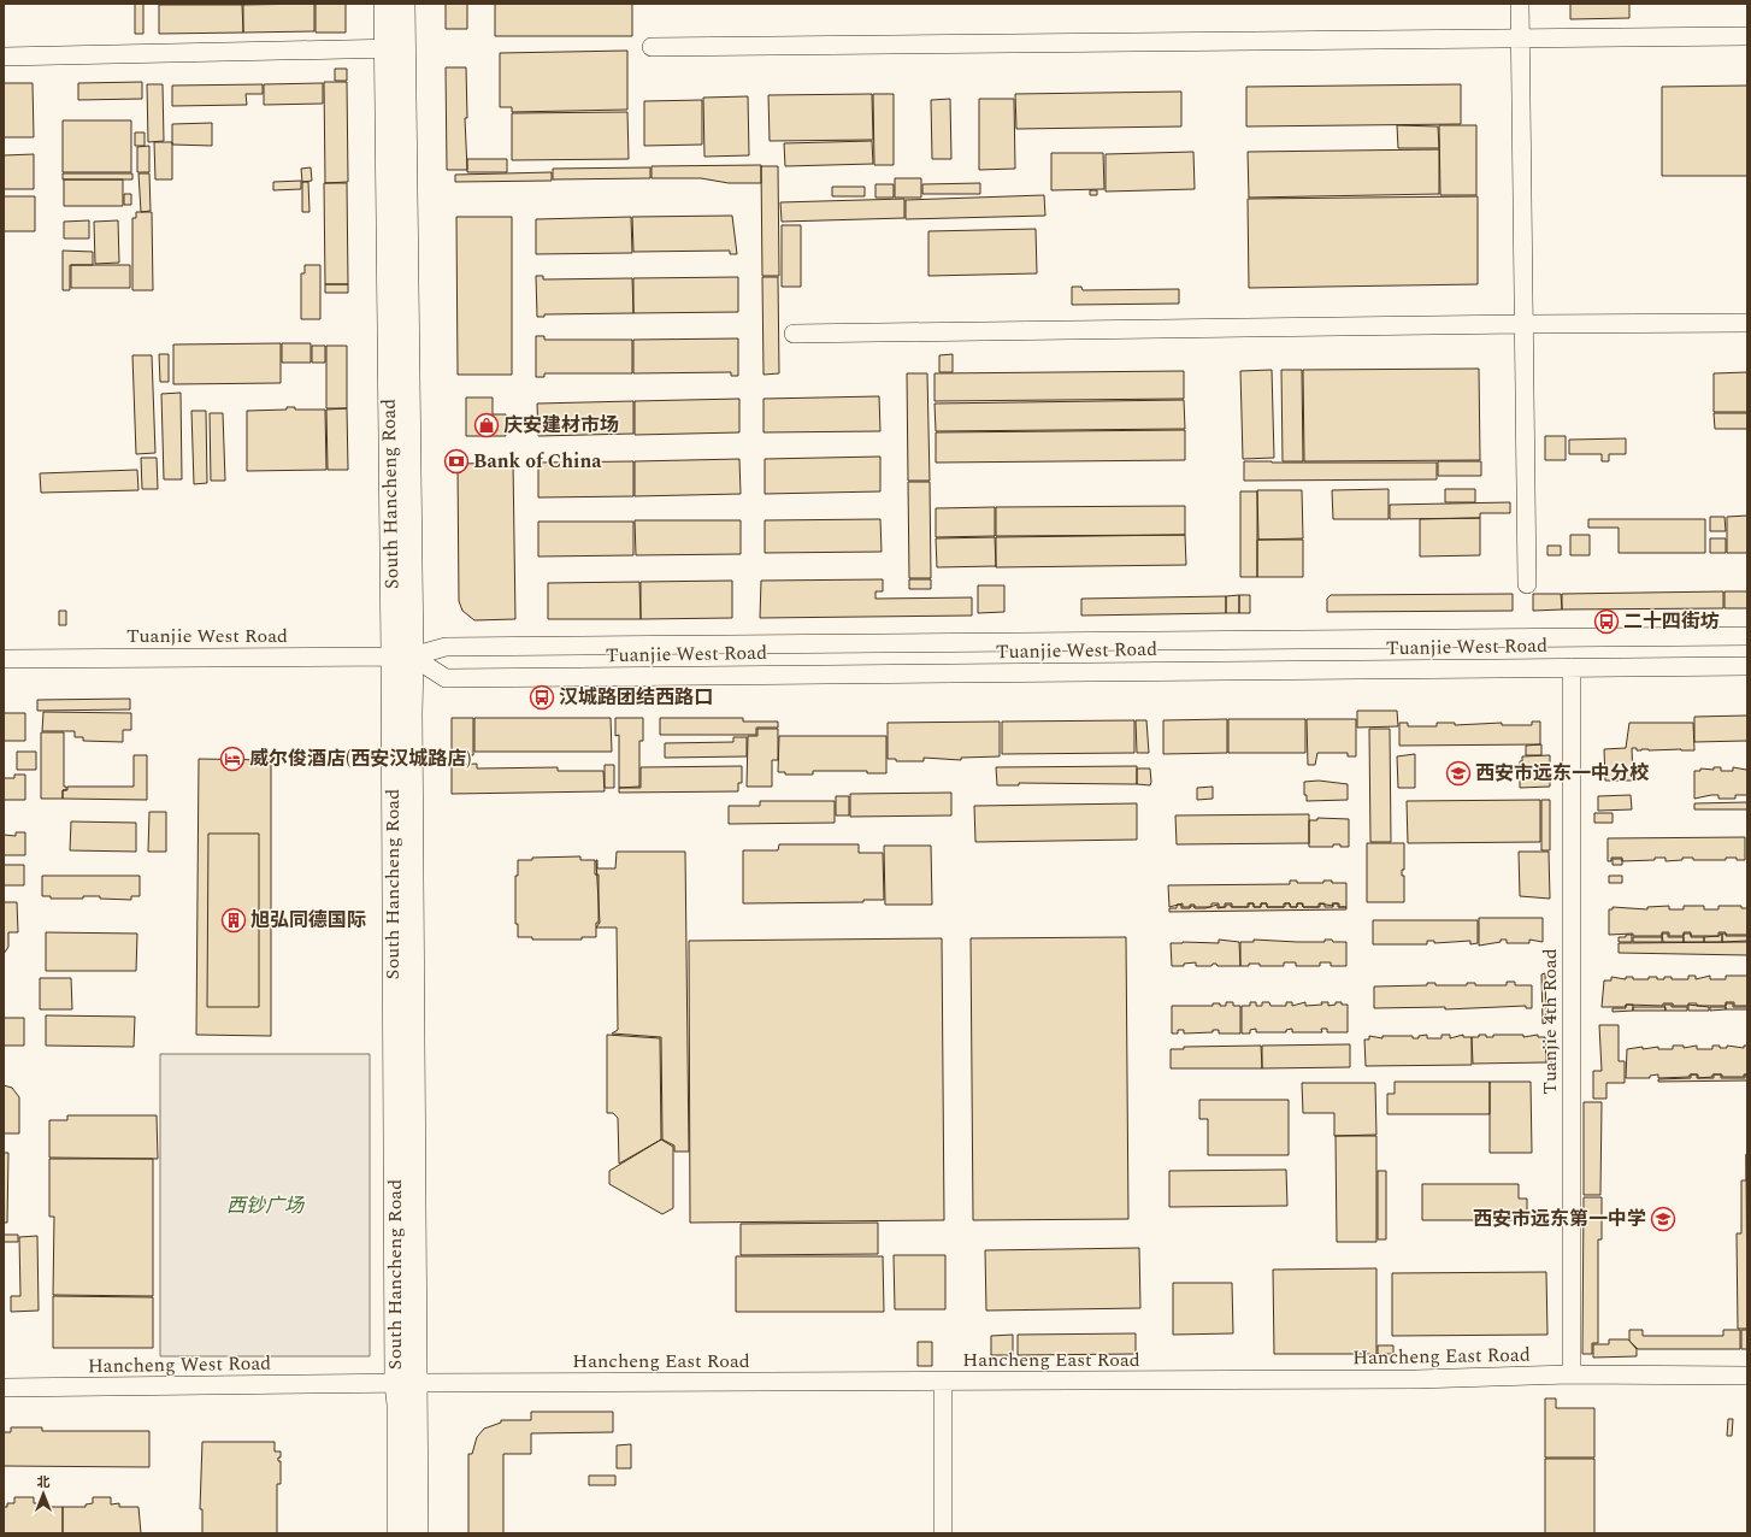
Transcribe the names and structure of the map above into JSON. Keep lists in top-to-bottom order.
{
  "streets": {
    "main road": ["South Hancheng Road"],
    "street": [
      "Tuanjie West Road",
      "Tuanjie 4th Road",
      "Hancheng East Road",
      "Hancheng West Road"
    ]
  },
  "crossings": [
    ["South Hancheng Road", "Tuanjie West Road"],
    ["South Hancheng Road", "Hancheng East Road"],
    ["Tuanjie West Road", "Tuanjie 4th Road"],
    ["Tuanjie 4th Road", "Hancheng East Road"],
    ["Hancheng East Road", "Hancheng West Road"]
  ],
  "parks": ["西钞广场"],
  "places": {
    "shop": ["庆安建材市场"],
    "bank": ["Bank of China"],
    "bus stop": ["二十四街坊", "汉城路团结西路口"],
    "hotel": ["威尔俊酒店(西安汉城路店)"],
    "school or university": ["西安市远东一中分校", "西安市远东第一中学"],
    "building": ["旭弘同德国际"]
  },
  "north": "top"
}
